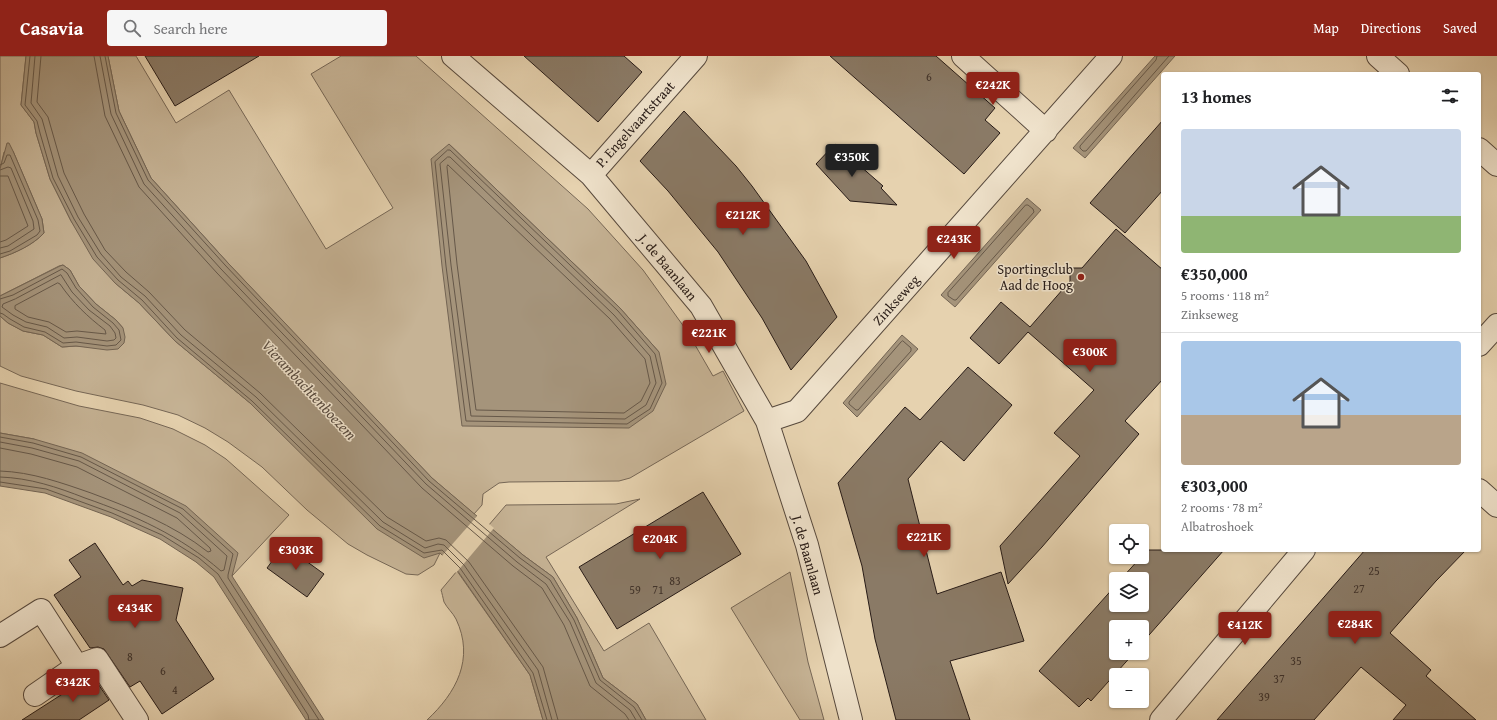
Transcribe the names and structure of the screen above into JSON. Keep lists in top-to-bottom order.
{
  "streets": {
    "street": ["P. Engelvaartstraat", "J. de Baanlaan", "Zinkseweg"]
  },
  "crossings": [
    ["P. Engelvaartstraat", "J. de Baanlaan"],
    ["J. de Baanlaan", "Zinkseweg"]
  ],
  "water": ["Vierambachtenboezem"],
  "places": ["Sportingclub Aad de Hoog"],
  "house_numbers": [
    "6",
    "25",
    "83",
    "27",
    "59",
    "71",
    "8",
    "35",
    "6",
    "37",
    "4",
    "39"
  ],
  "page": {
    "header": "Casavia",
    "search": "Search here",
    "nav": ["Map", "Directions", "Saved"],
    "price": [
      "€242K",
      "€350K",
      "€212K",
      "€243K",
      "€221K",
      "€300K",
      "€221K",
      "€204K",
      "€303K",
      "€434K",
      "€284K",
      "€412K",
      "€342K"
    ],
    "heading": "13 homes",
    "list": [
      {
        "name": "€350,000",
        "note": "5 rooms · 118 m² · Zinkseweg"
      },
      {
        "name": "€303,000",
        "note": "2 rooms · 78 m² · Albatroshoek"
      }
    ],
    "map_buttons": ["+", "−"]
  }
}
